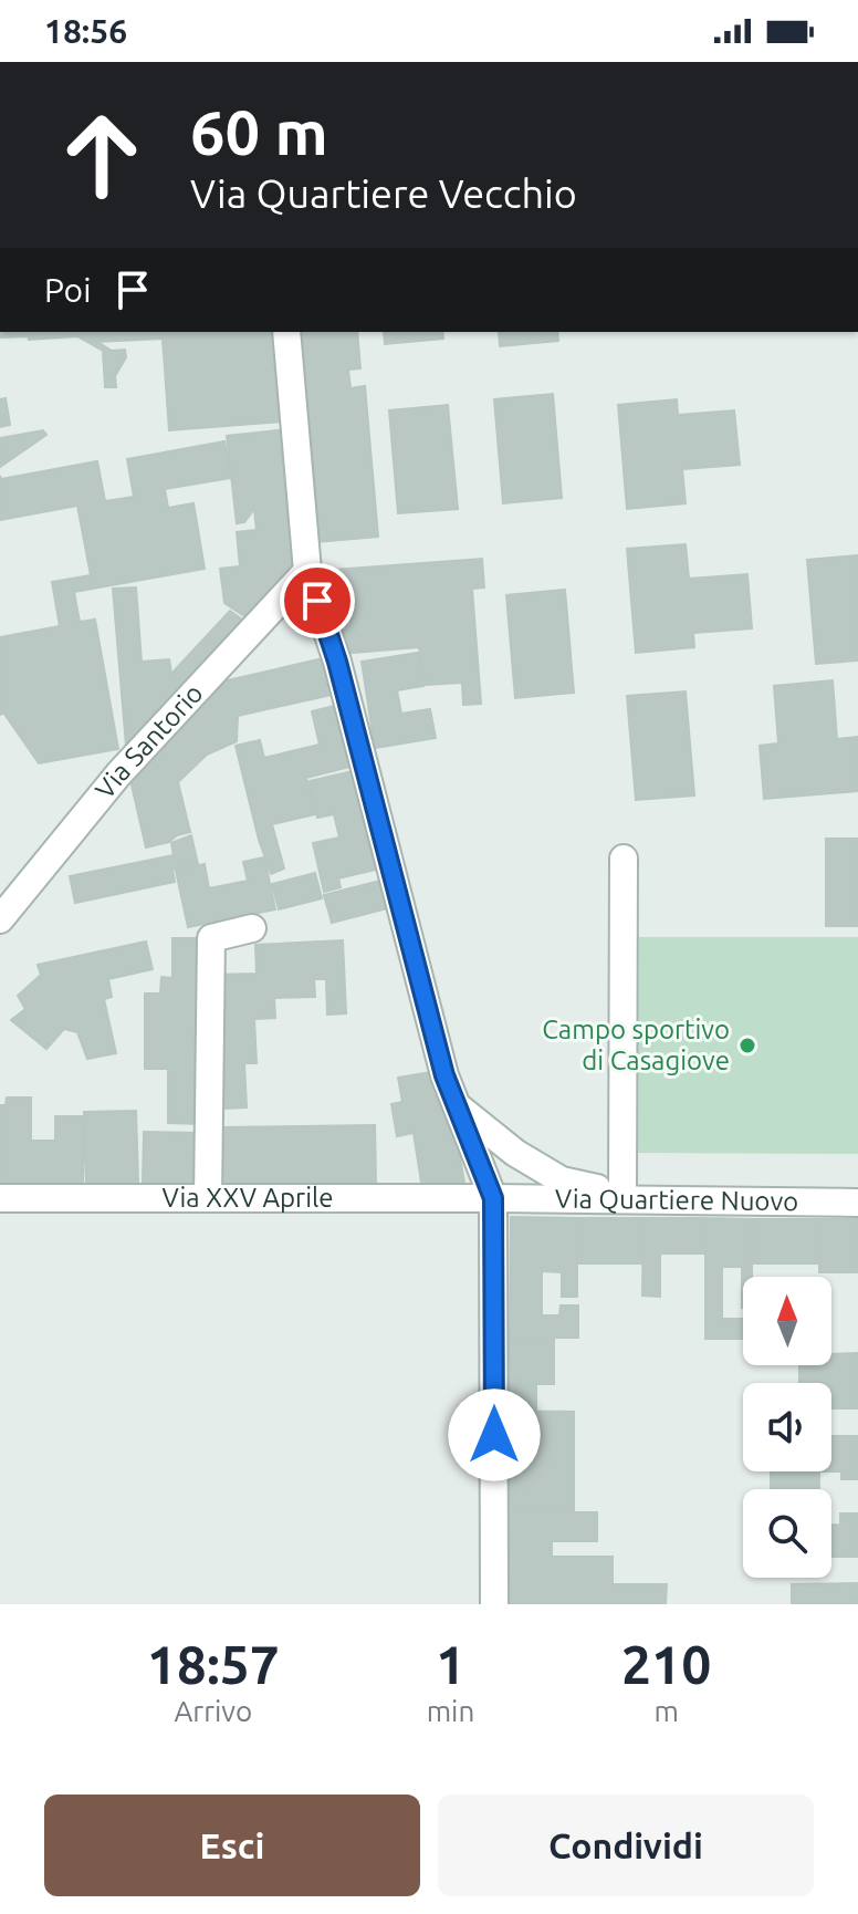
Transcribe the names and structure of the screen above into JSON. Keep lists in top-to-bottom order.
{
  "streets": {
    "street": ["Via Santorio", "Via XXV Aprile", "Via Quartiere Nuovo"]
  },
  "crossings": [
    ["Via XXV Aprile", "Via Quartiere Nuovo"]
  ],
  "places": ["Campo sportivo di Casagiove"],
  "north": "top",
  "page": {
    "status": "18:56",
    "turn": ["60 m", "Via Quartiere Vecchio"],
    "then": "Poi",
    "eta": [
      "18:57",
      "Arrivo",
      "1",
      "min",
      "210",
      "m"
    ],
    "buttons": ["Esci", "Condividi"]
  }
}
